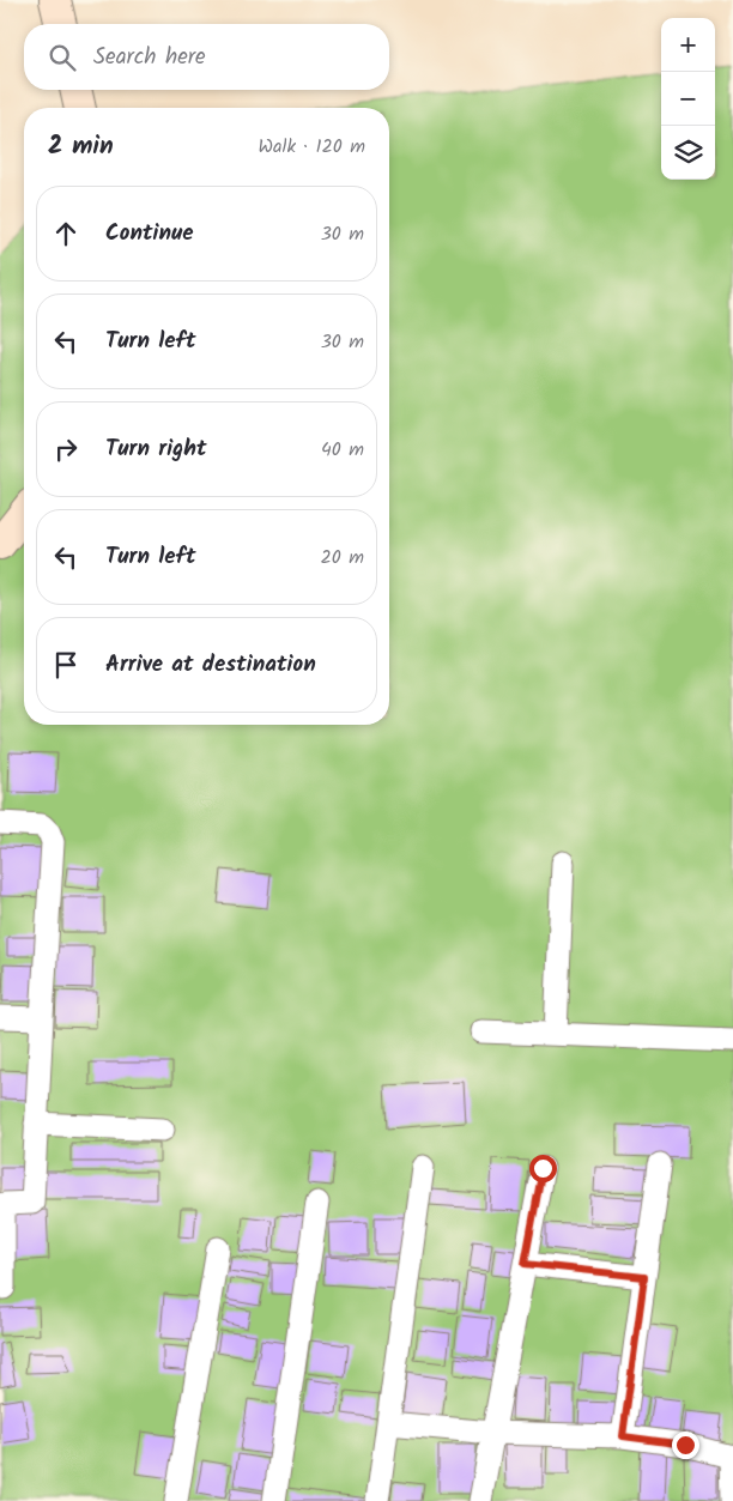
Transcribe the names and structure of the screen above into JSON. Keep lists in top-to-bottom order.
{
  "page": {
    "map_buttons": ["+", "−"],
    "search": "Search here",
    "heading": ["2 min", "Walk · 120 m"],
    "list": [
      ["Continue", "30 m"],
      ["Turn left", "30 m"],
      ["Turn right", "40 m"],
      ["Turn left", "20 m"],
      "Arrive at destination"
    ]
  }
}
